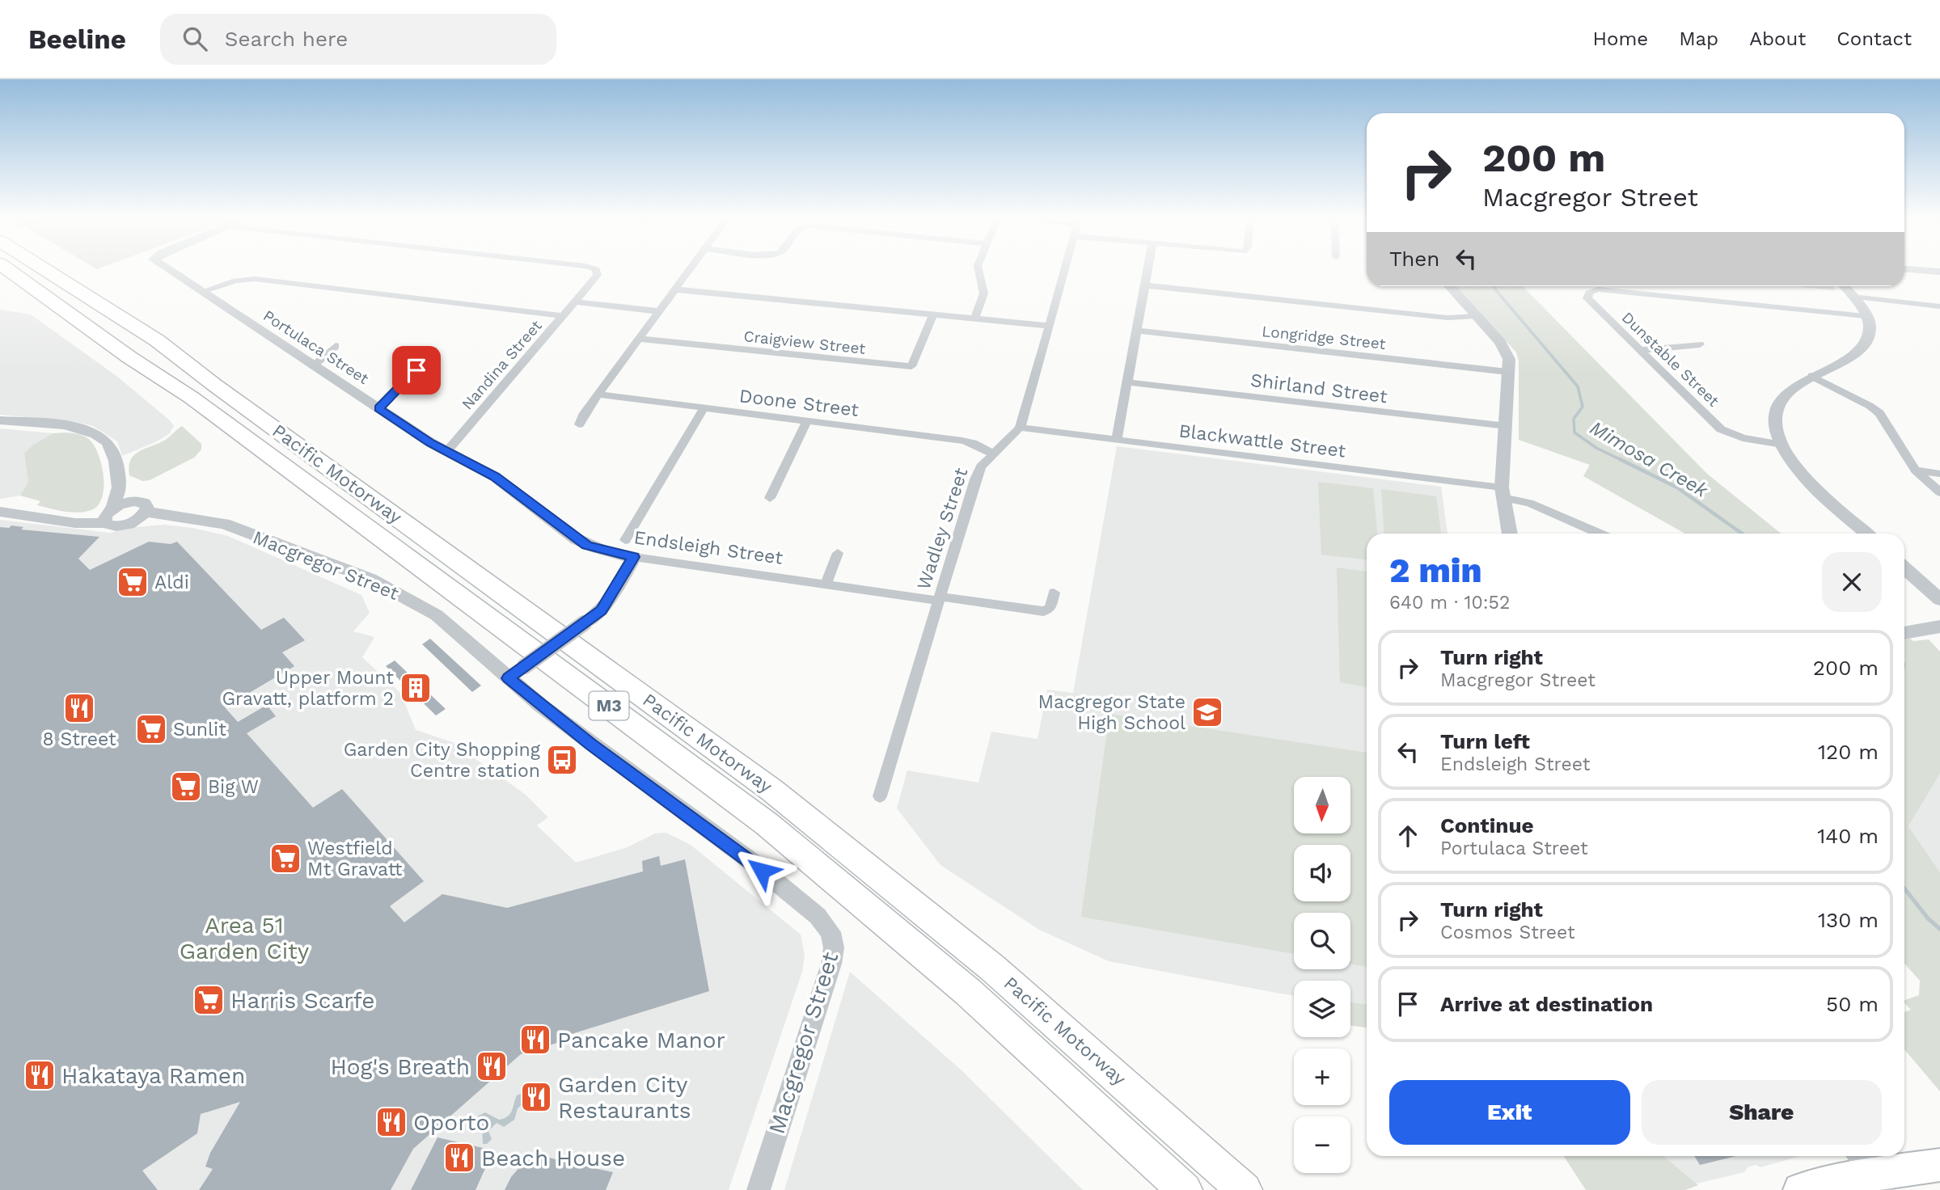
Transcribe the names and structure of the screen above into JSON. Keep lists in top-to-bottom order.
{
  "streets": {
    "highway": ["Pacific Motorway", "M3"],
    "street": [
      "Longridge Street",
      "Craigview Street",
      "Portulaca Street",
      "Dunstable Street",
      "Nandina Street",
      "Shirland Street",
      "Doone Street",
      "Blackwattle Street",
      "Wadley Street",
      "Endsleigh Street",
      "Macgregor Street"
    ]
  },
  "crossings": [
    ["Portulaca Street", "Nandina Street"],
    ["Portulaca Street", "Endsleigh Street"],
    ["Doone Street", "Wadley Street"],
    ["Blackwattle Street", "Wadley Street"],
    ["Wadley Street", "Endsleigh Street"]
  ],
  "water": ["Mimosa Creek"],
  "parks": ["Area 51 Garden City"],
  "places": {
    "supermarket": [
      "Aldi",
      "Sunlit",
      "Big W",
      "Westfield Mt Gravatt",
      "Harris Scarfe"
    ],
    "building": ["Upper Mount Gravatt, platform 2"],
    "restaurant": [
      "8 Street",
      "Pancake Manor",
      "Hog's Breath",
      "Hakataya Ramen",
      "Garden City Restaurants",
      "Oporto",
      "Beach House"
    ],
    "school or university": ["Macgregor State High School"],
    "bus stop": ["Garden City Shopping Centre station"]
  },
  "north": "bottom",
  "page": {
    "header": "Beeline",
    "search": "Search here",
    "nav": [
      "Home",
      "Map",
      "About",
      "Contact"
    ],
    "turn": ["200 m", "Macgregor Street"],
    "then": "Then",
    "heading": ["2 min", "640 m · 10:52"],
    "list": [
      {
        "name": "Turn right",
        "note": "Macgregor Street",
        "value": "200 m"
      },
      {
        "name": "Turn left",
        "note": "Endsleigh Street",
        "value": "120 m"
      },
      {
        "name": "Continue",
        "note": "Portulaca Street",
        "value": "140 m"
      },
      {
        "name": "Turn right",
        "note": "Cosmos Street",
        "value": "130 m"
      },
      {
        "name": "Arrive at destination",
        "value": "50 m"
      }
    ],
    "map_buttons": ["+", "−"],
    "buttons": ["Exit", "Share"]
  }
}
